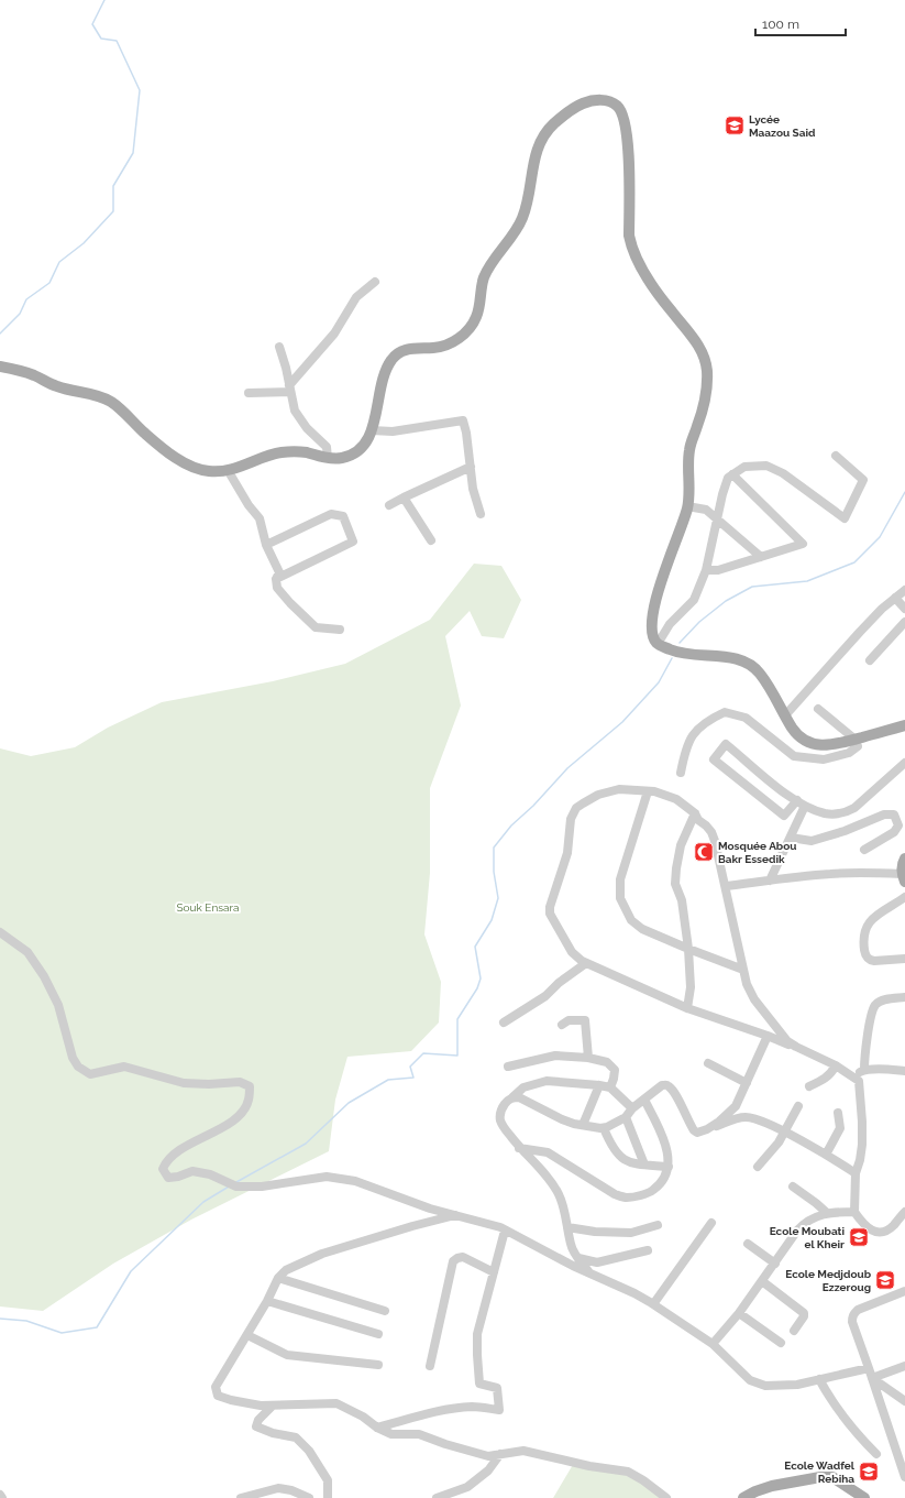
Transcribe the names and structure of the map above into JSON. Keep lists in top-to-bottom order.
{
  "parks": ["Souk Ensara"],
  "places": {
    "school or university": [
      "Lycée Maazou Said",
      "Ecole Moubati el Kheir",
      "Ecole Medjdoub Ezzeroug",
      "Ecole Wadfel Rebiha"
    ],
    "mosque": ["Mosquée Abou Bakr Essedik"]
  },
  "scale_bar": "100 m"
}
